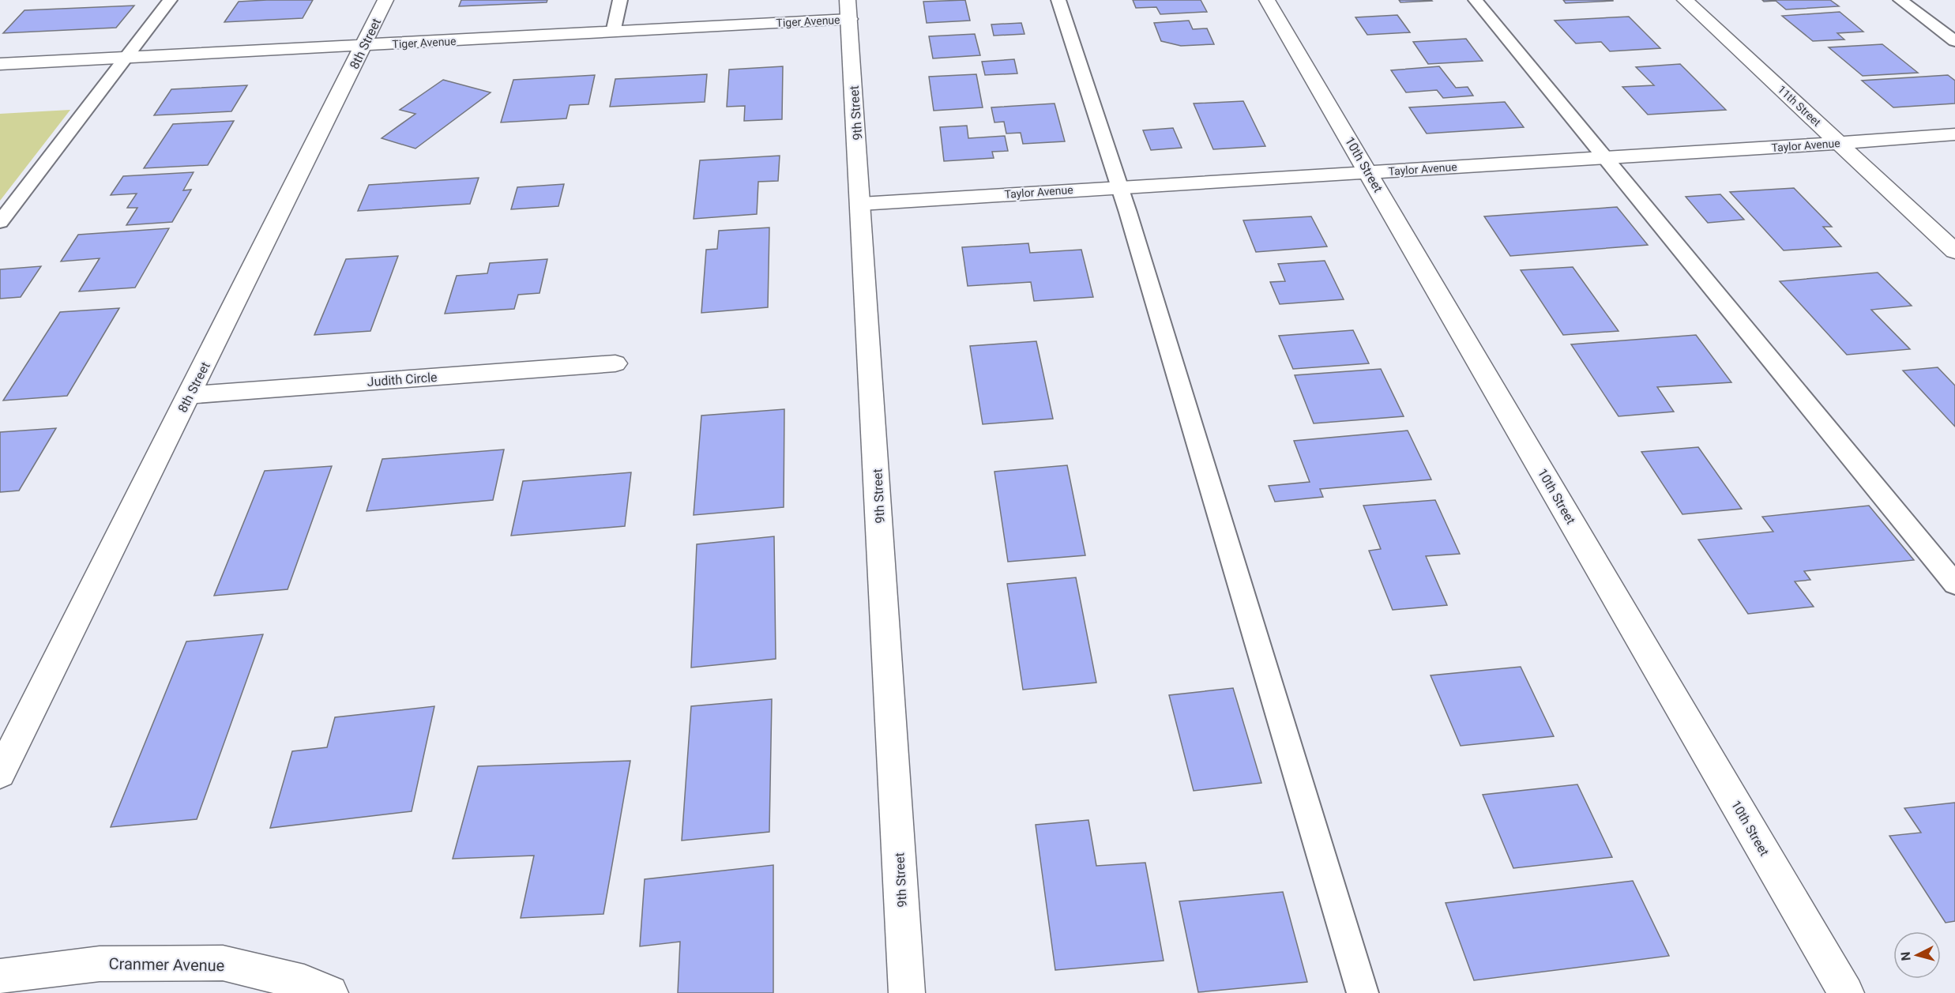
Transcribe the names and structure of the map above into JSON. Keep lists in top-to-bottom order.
{
  "streets": {
    "street": [
      "Tiger Avenue",
      "8th Street",
      "11th Street",
      "9th Street",
      "Taylor Avenue",
      "10th Street",
      "Judith Circle",
      "Cranmer Avenue"
    ]
  },
  "crossings": [
    ["Tiger Avenue", "8th Street"],
    ["Tiger Avenue", "9th Street"],
    ["8th Street", "Judith Circle"],
    ["11th Street", "Taylor Avenue"],
    ["9th Street", "Taylor Avenue"],
    ["Taylor Avenue", "10th Street"]
  ],
  "north": "left"
}
